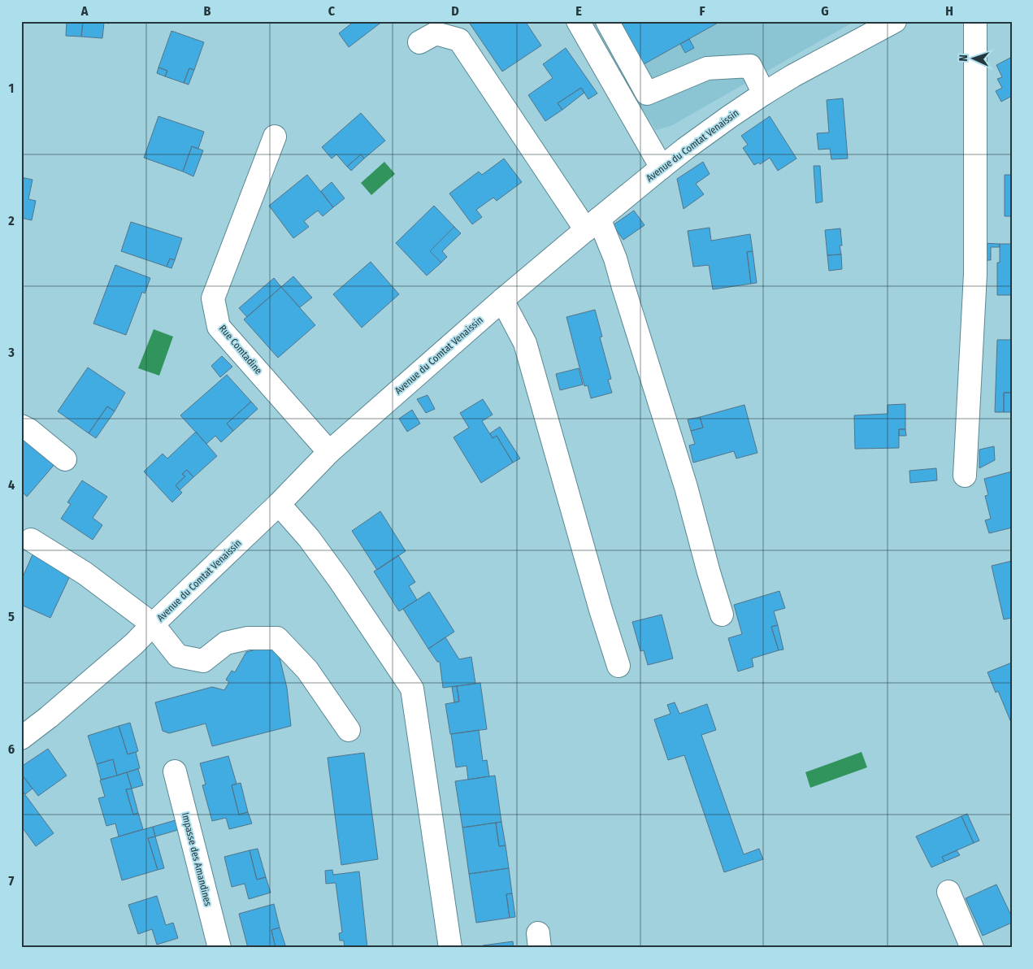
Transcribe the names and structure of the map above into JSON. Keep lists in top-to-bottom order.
{
  "streets": {
    "main road": ["Avenue du Comtat Venaissin", "Rue Comtadine", "Impasse des Amandines"]
  },
  "crossings": [
    ["Avenue du Comtat Venaissin", "Rue Comtadine"]
  ],
  "north": "left",
  "grid": {
    "columns": [
      "A",
      "B",
      "C",
      "D",
      "E",
      "F",
      "G",
      "H"
    ],
    "rows": [
      "1",
      "2",
      "3",
      "4",
      "5",
      "6",
      "7"
    ]
  }
}
